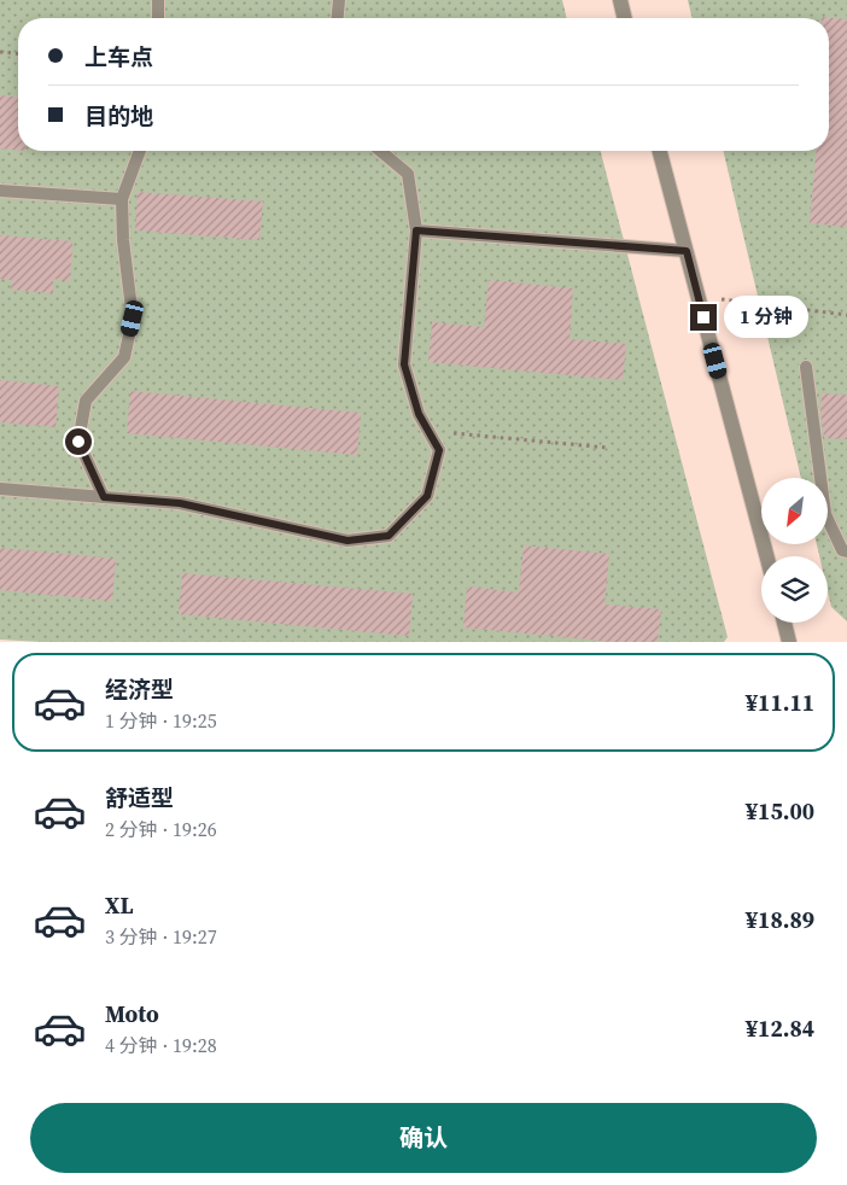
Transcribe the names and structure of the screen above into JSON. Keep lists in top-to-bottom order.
{
  "north": "bottom left",
  "page": {
    "banner": ["上车点", "目的地"],
    "bubble": "1 分钟",
    "list": [
      {
        "name": "经济型",
        "note": "1 分钟 · 19:25",
        "value": "¥11.11"
      },
      {
        "name": "舒适型",
        "note": "2 分钟 · 19:26",
        "value": "¥15.00"
      },
      {
        "name": "XL",
        "note": "3 分钟 · 19:27",
        "value": "¥18.89"
      },
      {
        "name": "Moto",
        "note": "4 分钟 · 19:28",
        "value": "¥12.84"
      }
    ],
    "buttons": "确认"
  }
}
